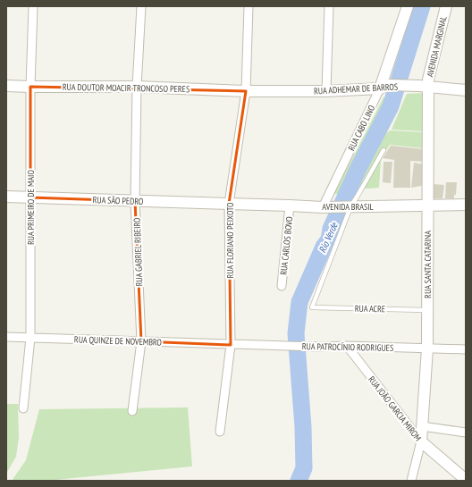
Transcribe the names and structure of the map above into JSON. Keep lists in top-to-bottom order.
{
  "streets": {
    "street": [
      "AVENIDA MARGINAL",
      "RUA DOUTOR MOACIR TRONCOSO PERES",
      "RUA ADHEMAR DE BARROS",
      "RUA CABO LINO",
      "RUA SÃO PEDRO",
      "AVENIDA BRASIL",
      "RUA PRIMEIRO DE MAIO",
      "RUA FLORIANO PEIXOTO",
      "RUA CARLOS BOVO",
      "RUA GABRIEL RIBEIRO",
      "RUA SANTA CATARINA",
      "RUA QUINZE DE NOVEMBRO",
      "RUA PATROCÍNIO RODRIGUES",
      "RUA JOÃO GARCIA MIROM"
    ],
    "lane": ["RUA ACRE"]
  },
  "crossings": [
    ["AVENIDA MARGINAL", "RUA ADHEMAR DE BARROS"],
    ["AVENIDA MARGINAL", "RUA SANTA CATARINA"],
    ["RUA DOUTOR MOACIR TRONCOSO PERES", "RUA ADHEMAR DE BARROS"],
    ["RUA DOUTOR MOACIR TRONCOSO PERES", "RUA PRIMEIRO DE MAIO"],
    ["RUA DOUTOR MOACIR TRONCOSO PERES", "RUA FLORIANO PEIXOTO"],
    ["RUA DOUTOR MOACIR TRONCOSO PERES", "RUA GABRIEL RIBEIRO"],
    ["RUA ADHEMAR DE BARROS", "RUA CABO LINO"],
    ["RUA ADHEMAR DE BARROS", "RUA FLORIANO PEIXOTO"],
    ["RUA ADHEMAR DE BARROS", "RUA SANTA CATARINA"],
    ["RUA CABO LINO", "AVENIDA BRASIL"],
    ["RUA SÃO PEDRO", "AVENIDA BRASIL"],
    ["RUA SÃO PEDRO", "RUA PRIMEIRO DE MAIO"],
    ["RUA SÃO PEDRO", "RUA FLORIANO PEIXOTO"],
    ["RUA SÃO PEDRO", "RUA GABRIEL RIBEIRO"],
    ["AVENIDA BRASIL", "RUA FLORIANO PEIXOTO"],
    ["AVENIDA BRASIL", "RUA CARLOS BOVO"],
    ["AVENIDA BRASIL", "RUA SANTA CATARINA"],
    ["AVENIDA BRASIL", "RUA ACRE"],
    ["RUA PRIMEIRO DE MAIO", "RUA QUINZE DE NOVEMBRO"],
    ["RUA FLORIANO PEIXOTO", "RUA QUINZE DE NOVEMBRO"],
    ["RUA FLORIANO PEIXOTO", "RUA PATROCÍNIO RODRIGUES"],
    ["RUA GABRIEL RIBEIRO", "RUA QUINZE DE NOVEMBRO"],
    ["RUA SANTA CATARINA", "RUA ACRE"],
    ["RUA SANTA CATARINA", "RUA PATROCÍNIO RODRIGUES"],
    ["RUA SANTA CATARINA", "RUA JOÃO GARCIA MIROM"],
    ["RUA QUINZE DE NOVEMBRO", "RUA PATROCÍNIO RODRIGUES"],
    ["RUA PATROCÍNIO RODRIGUES", "RUA JOÃO GARCIA MIROM"]
  ],
  "water": ["Rio Verde"]
}
